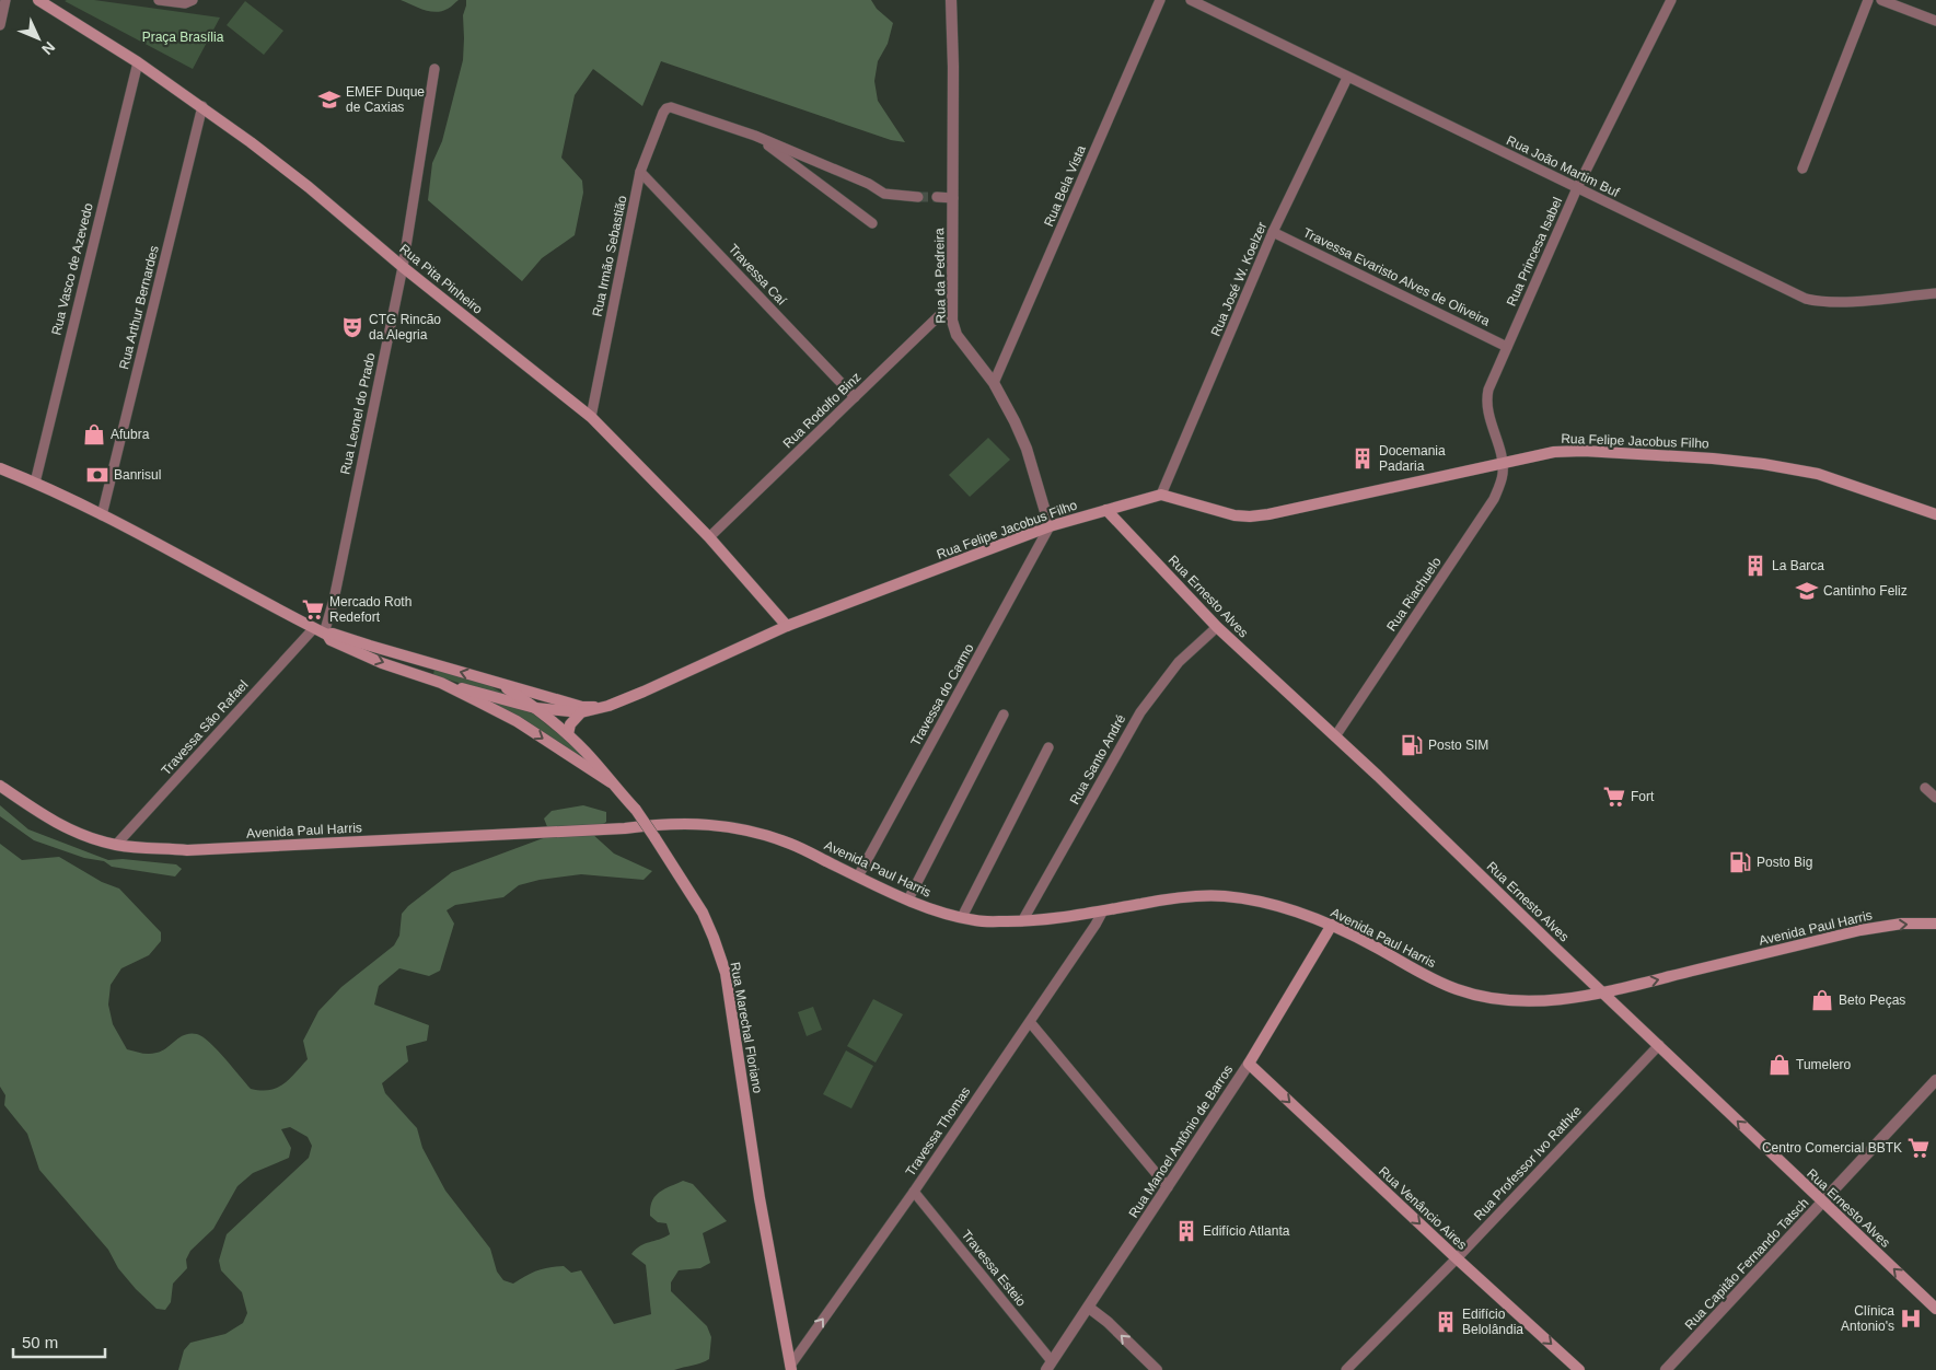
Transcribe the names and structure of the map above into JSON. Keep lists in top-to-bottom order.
{
  "streets": {
    "main road": [
      "Rua Pita Pinheiro",
      "Rua Felipe Jacobus Filho",
      "Rua Ernesto Alves",
      "Avenida Paul Harris",
      "Rua Marechal Floriano",
      "Rua Manoel Antônio de Barros",
      "Rua Venâncio Aires"
    ],
    "street": [
      "Rua João Martim Buf",
      "Rua Bela Vista",
      "Rua Princesa Isabel",
      "Rua Irmão Sebastião",
      "Rua Vasco de Azevedo",
      "Travessa Caí",
      "Rua da Pedreira",
      "Travessa Evaristo Alves de Oliveira",
      "Rua José W. Koelzer",
      "Rua Arthur Bernardes",
      "Rua Rodolfo Binz",
      "Rua Leonel do Prado",
      "Rua Riachuelo",
      "Travessa do Carmo",
      "Travessa São Rafael",
      "Rua Santo André",
      "Travessa Thomas",
      "Rua Professor Ivo Rathke",
      "Rua Capitão Fernando Tatsch",
      "Travessa Esteio"
    ]
  },
  "crossings": [
    ["Rua João Martim Buf", "Rua Princesa Isabel"],
    ["Rua João Martim Buf", "Rua José W. Koelzer"],
    ["Rua Bela Vista", "Rua da Pedreira"],
    ["Rua Princesa Isabel", "Travessa Evaristo Alves de Oliveira"],
    ["Rua Princesa Isabel", "Rua Felipe Jacobus Filho"],
    ["Rua Princesa Isabel", "Rua Riachuelo"],
    ["Rua Irmão Sebastião", "Travessa Caí"],
    ["Rua Irmão Sebastião", "Rua Pita Pinheiro"],
    ["Rua Vasco de Azevedo", "Rua Pita Pinheiro"],
    ["Travessa Caí", "Rua Rodolfo Binz"],
    ["Rua da Pedreira", "Rua Rodolfo Binz"],
    ["Rua da Pedreira", "Rua Felipe Jacobus Filho"],
    ["Rua da Pedreira", "Travessa do Carmo"],
    ["Travessa Evaristo Alves de Oliveira", "Rua José W. Koelzer"],
    ["Rua Pita Pinheiro", "Rua Arthur Bernardes"],
    ["Rua Pita Pinheiro", "Rua Rodolfo Binz"],
    ["Rua Pita Pinheiro", "Rua Leonel do Prado"],
    ["Rua Pita Pinheiro", "Rua Felipe Jacobus Filho"],
    ["Rua José W. Koelzer", "Rua Felipe Jacobus Filho"],
    ["Rua Leonel do Prado", "Travessa São Rafael"],
    ["Rua Felipe Jacobus Filho", "Rua Riachuelo"],
    ["Rua Felipe Jacobus Filho", "Rua Ernesto Alves"],
    ["Rua Felipe Jacobus Filho", "Travessa do Carmo"],
    ["Rua Riachuelo", "Rua Ernesto Alves"],
    ["Rua Ernesto Alves", "Rua Santo André"],
    ["Rua Ernesto Alves", "Avenida Paul Harris"],
    ["Rua Ernesto Alves", "Rua Professor Ivo Rathke"],
    ["Rua Ernesto Alves", "Rua Capitão Fernando Tatsch"],
    ["Travessa do Carmo", "Avenida Paul Harris"],
    ["Travessa São Rafael", "Avenida Paul Harris"],
    ["Rua Santo André", "Avenida Paul Harris"],
    ["Avenida Paul Harris", "Travessa Thomas"],
    ["Avenida Paul Harris", "Rua Manoel Antônio de Barros"],
    ["Rua Marechal Floriano", "Travessa Thomas"],
    ["Travessa Thomas", "Travessa Esteio"],
    ["Rua Manoel Antônio de Barros", "Rua Venâncio Aires"],
    ["Rua Manoel Antônio de Barros", "Travessa Esteio"],
    ["Rua Professor Ivo Rathke", "Rua Venâncio Aires"]
  ],
  "one_way": ["Travessa Thomas", "Rua Venâncio Aires"],
  "parks": ["Praça Brasília"],
  "places": {
    "school or university": ["EMEF Duque de Caxias", "Cantinho Feliz"],
    "theatre": ["CTG Rincão da Alegria"],
    "shop": ["Afubra", "Beto Peças", "Tumelero"],
    "building": [
      "Docemania Padaria",
      "La Barca",
      "Edifício Atlanta",
      "Edifício Belolândia"
    ],
    "bank": ["Banrisul"],
    "supermarket": ["Mercado Roth Redefort", "Fort", "Centro Comercial BBTK"],
    "fuel station": ["Posto SIM", "Posto Big"],
    "hospital": ["Clínica Antonio's"]
  },
  "scale_bar": "50 m",
  "north": "bottom right"
}
